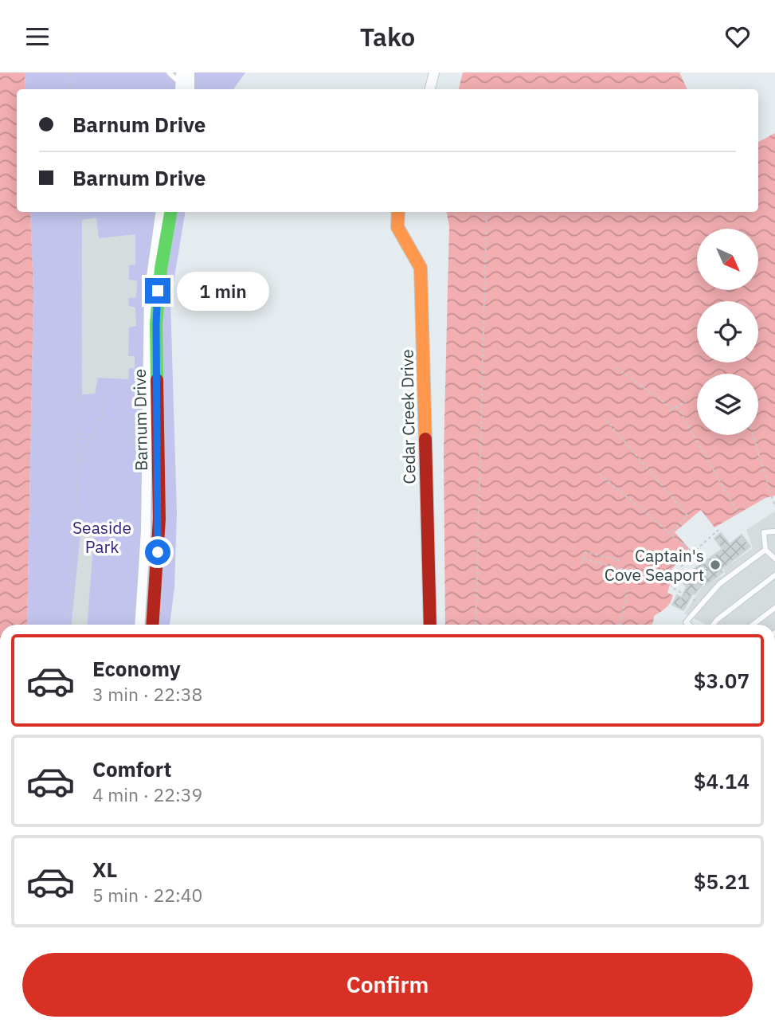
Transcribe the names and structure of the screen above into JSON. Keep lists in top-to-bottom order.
{
  "streets": {
    "street": ["Cedar Creek Drive", "Barnum Drive"]
  },
  "parks": ["Seaside Park"],
  "places": ["Captain's Cove Seaport"],
  "north": "bottom right",
  "page": {
    "header": "Tako",
    "banner": ["Barnum Drive", "Barnum Drive"],
    "bubble": "1 min",
    "list": [
      {
        "name": "Economy",
        "note": "3 min · 22:38",
        "value": "$3.07"
      },
      {
        "name": "Comfort",
        "note": "4 min · 22:39",
        "value": "$4.14"
      },
      {
        "name": "XL",
        "note": "5 min · 22:40",
        "value": "$5.21"
      }
    ],
    "buttons": "Confirm"
  }
}
